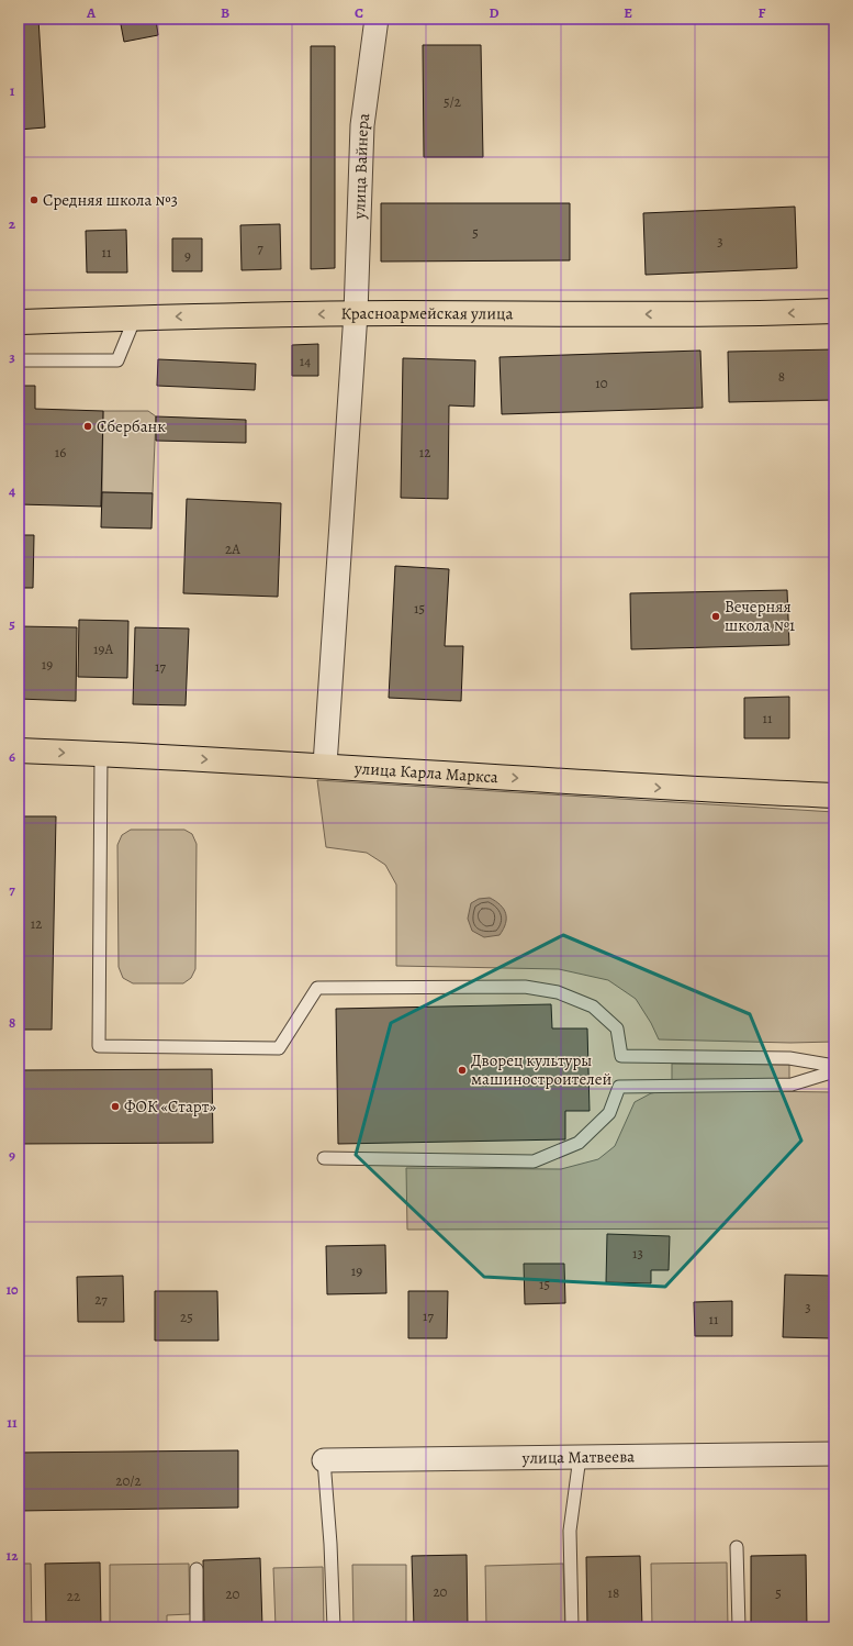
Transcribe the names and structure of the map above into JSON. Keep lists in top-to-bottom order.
{
  "streets": {
    "main road": ["Красноармейская улица", "улица Карла Маркса"],
    "street": ["улица Вайнера", "улица Матвеева"]
  },
  "crossings": [
    ["улица Вайнера", "Красноармейская улица"],
    ["улица Вайнера", "улица Карла Маркса"]
  ],
  "one_way": ["Красноармейская улица", "улица Карла Маркса"],
  "places": [
    "Средняя школа №3",
    "Сбербанк",
    "Вечерняя школа №1",
    "Дворец культуры машиностроителей",
    "ФОК «Старт»"
  ],
  "house_numbers": [
    "5/2",
    "5",
    "3",
    "7",
    "11",
    "9",
    "14",
    "8",
    "10",
    "16",
    "12",
    "2А",
    "15",
    "19А",
    "19",
    "17",
    "11",
    "12",
    "13",
    "19",
    "15",
    "27",
    "3",
    "17",
    "25",
    "11",
    "20/2",
    "20",
    "18",
    "5",
    "20",
    "22"
  ],
  "grid": {
    "columns": [
      "A",
      "B",
      "C",
      "D",
      "E",
      "F"
    ],
    "rows": [
      "1",
      "2",
      "3",
      "4",
      "5",
      "6",
      "7",
      "8",
      "9",
      "10",
      "11",
      "12"
    ]
  }
}
